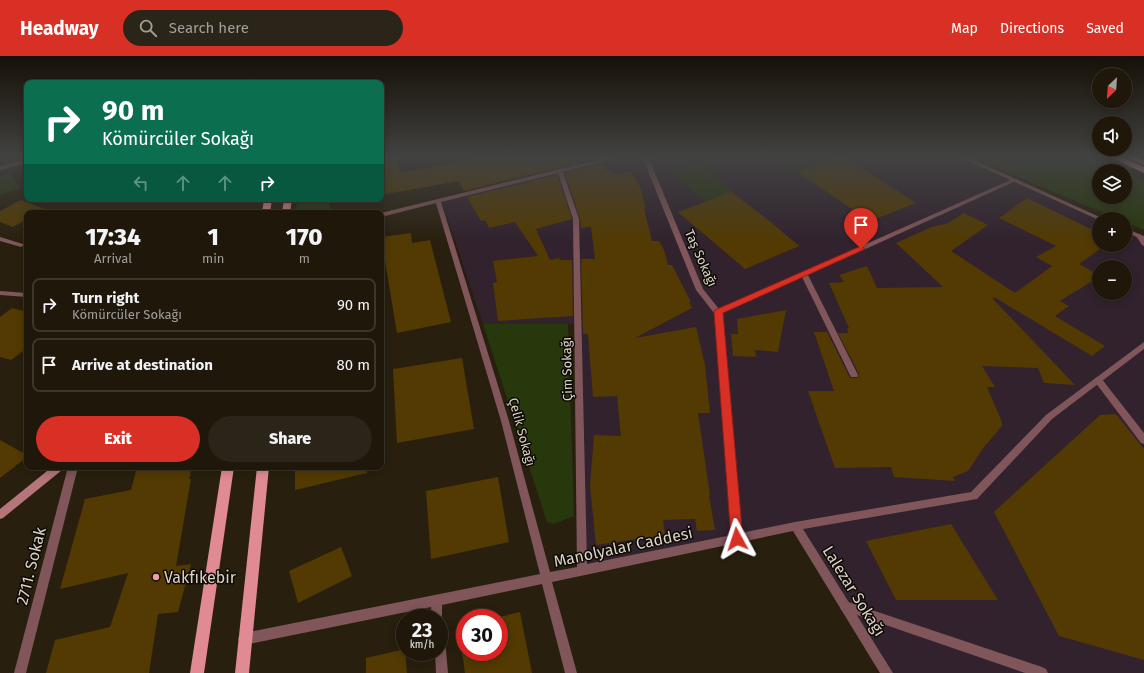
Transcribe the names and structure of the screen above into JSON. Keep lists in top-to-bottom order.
{
  "streets": {
    "street": [
      "Taş Sokağı",
      "Çim Sokağı",
      "Çelik Sokağı",
      "Manolyalar Caddesi",
      "2711. Sokak",
      "Lalezar Sokağı"
    ]
  },
  "crossings": [
    ["Çim Sokağı", "Manolyalar Caddesi"],
    ["Çelik Sokağı", "Manolyalar Caddesi"],
    ["Manolyalar Caddesi", "Lalezar Sokağı"]
  ],
  "places": ["Vakfıkebir"],
  "north": "bottom left",
  "page": {
    "header": "Headway",
    "search": "Search here",
    "nav": ["Map", "Directions", "Saved"],
    "map_buttons": ["+", "−"],
    "turn": ["90 m", "Kömürcüler Sokağı"],
    "eta": [
      "17:34",
      "Arrival",
      "1",
      "min",
      "170",
      "m"
    ],
    "list": [
      {
        "name": "Turn right",
        "note": "Kömürcüler Sokağı",
        "value": "90 m"
      },
      {
        "name": "Arrive at destination",
        "value": "80 m"
      }
    ],
    "buttons": ["Exit", "Share"],
    "speed": "23 km/h",
    "limit": "30"
  }
}
